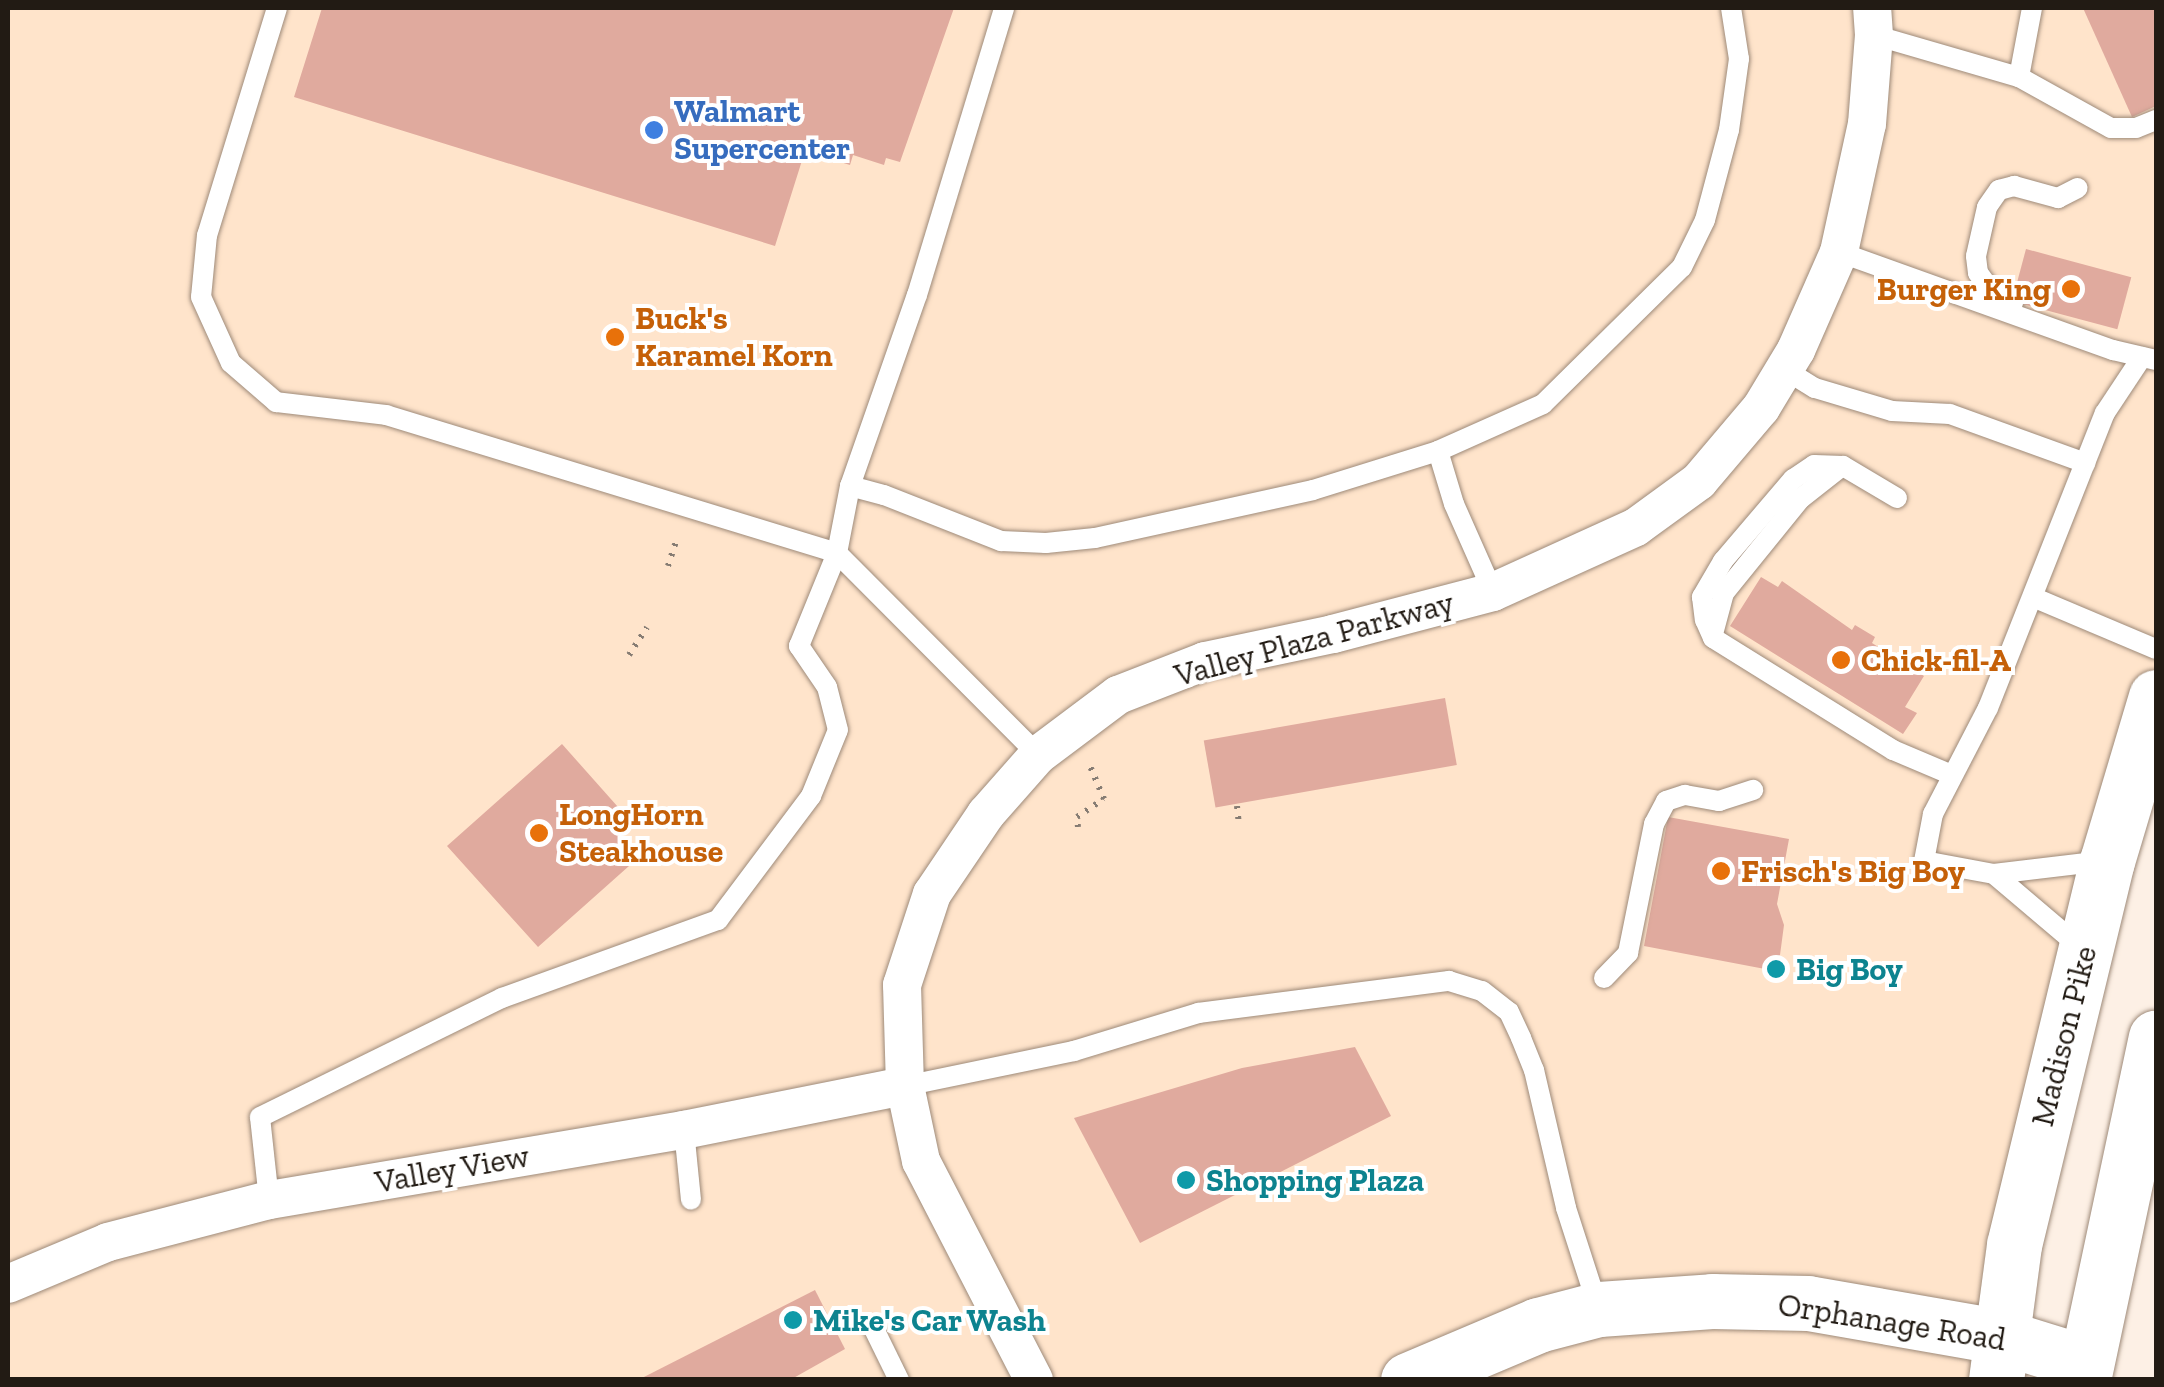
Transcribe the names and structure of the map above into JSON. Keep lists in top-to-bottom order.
{
  "streets": {
    "main road": ["Madison Pike", "Orphanage Road"],
    "street": ["Valley Plaza Parkway", "Valley View"]
  },
  "crossings": [
    ["Valley Plaza Parkway", "Valley View"],
    ["Madison Pike", "Orphanage Road"]
  ],
  "places": [
    "Walmart Supercenter",
    "Burger King",
    "Buck's Karamel Korn",
    "Chick-fil-A",
    "LongHorn Steakhouse",
    "Frisch's Big Boy",
    "Big Boy",
    "Shopping Plaza",
    "Mike's Car Wash"
  ]
}
